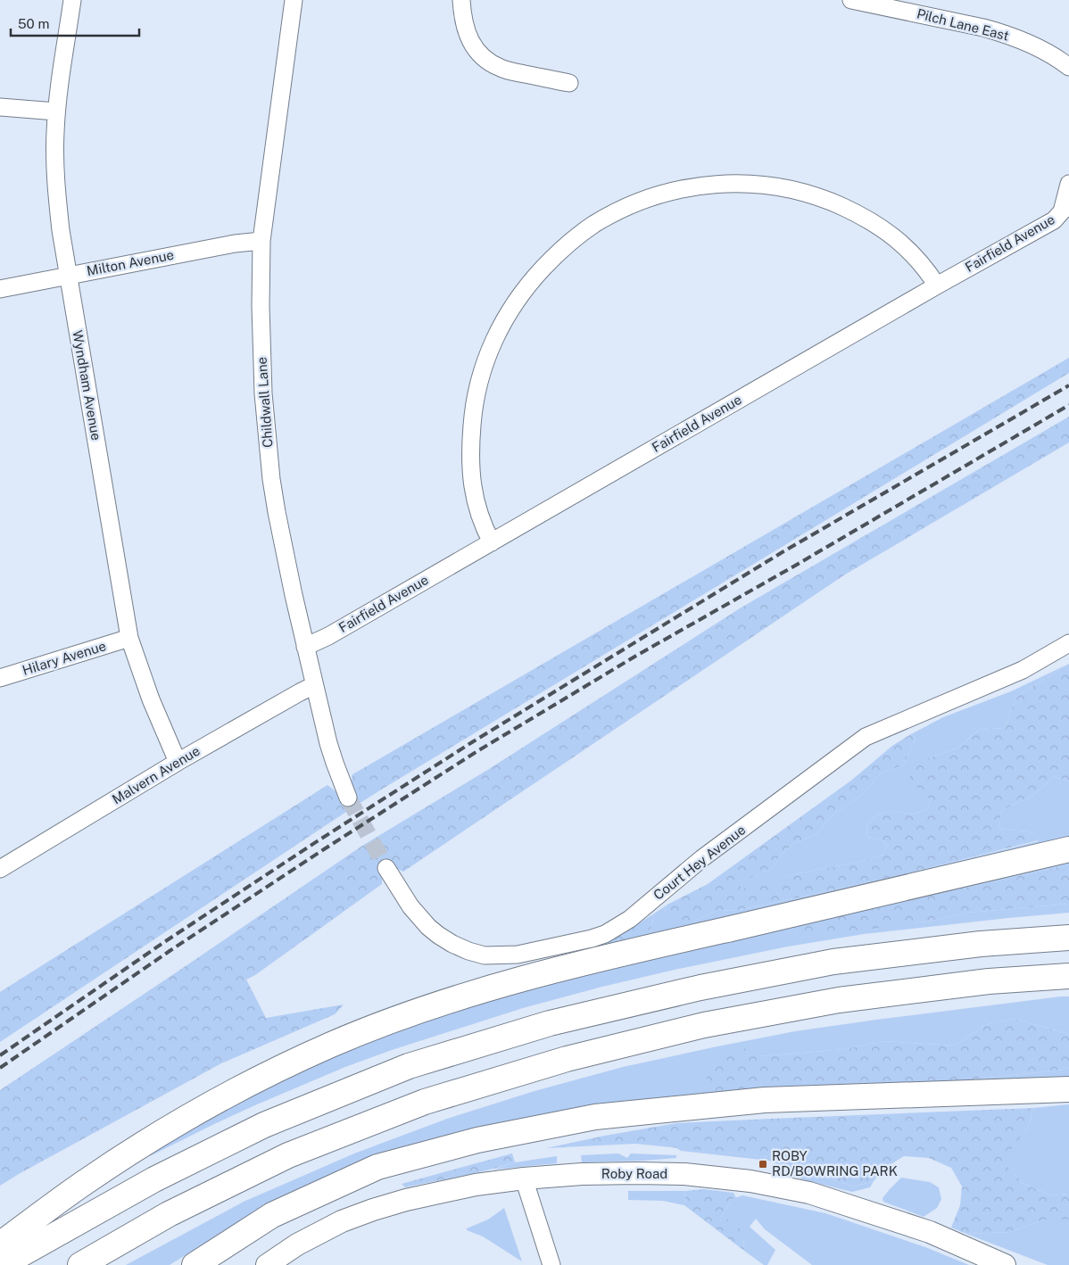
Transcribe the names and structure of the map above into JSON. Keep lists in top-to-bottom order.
{
  "streets": {
    "main road": ["Roby Road"],
    "street": [
      "Pilch Lane East",
      "Fairfield Avenue",
      "Milton Avenue",
      "Wyndham Avenue",
      "Childwall Lane",
      "Hilary Avenue",
      "Malvern Avenue",
      "Court Hey Avenue"
    ]
  },
  "crossings": [
    ["Fairfield Avenue", "Childwall Lane"],
    ["Milton Avenue", "Wyndham Avenue"],
    ["Milton Avenue", "Childwall Lane"],
    ["Wyndham Avenue", "Hilary Avenue"],
    ["Wyndham Avenue", "Malvern Avenue"],
    ["Childwall Lane", "Malvern Avenue"]
  ],
  "places": {
    "transit": ["ROBY RD/BOWRING PARK"]
  },
  "scale_bar": "50 m"
}
